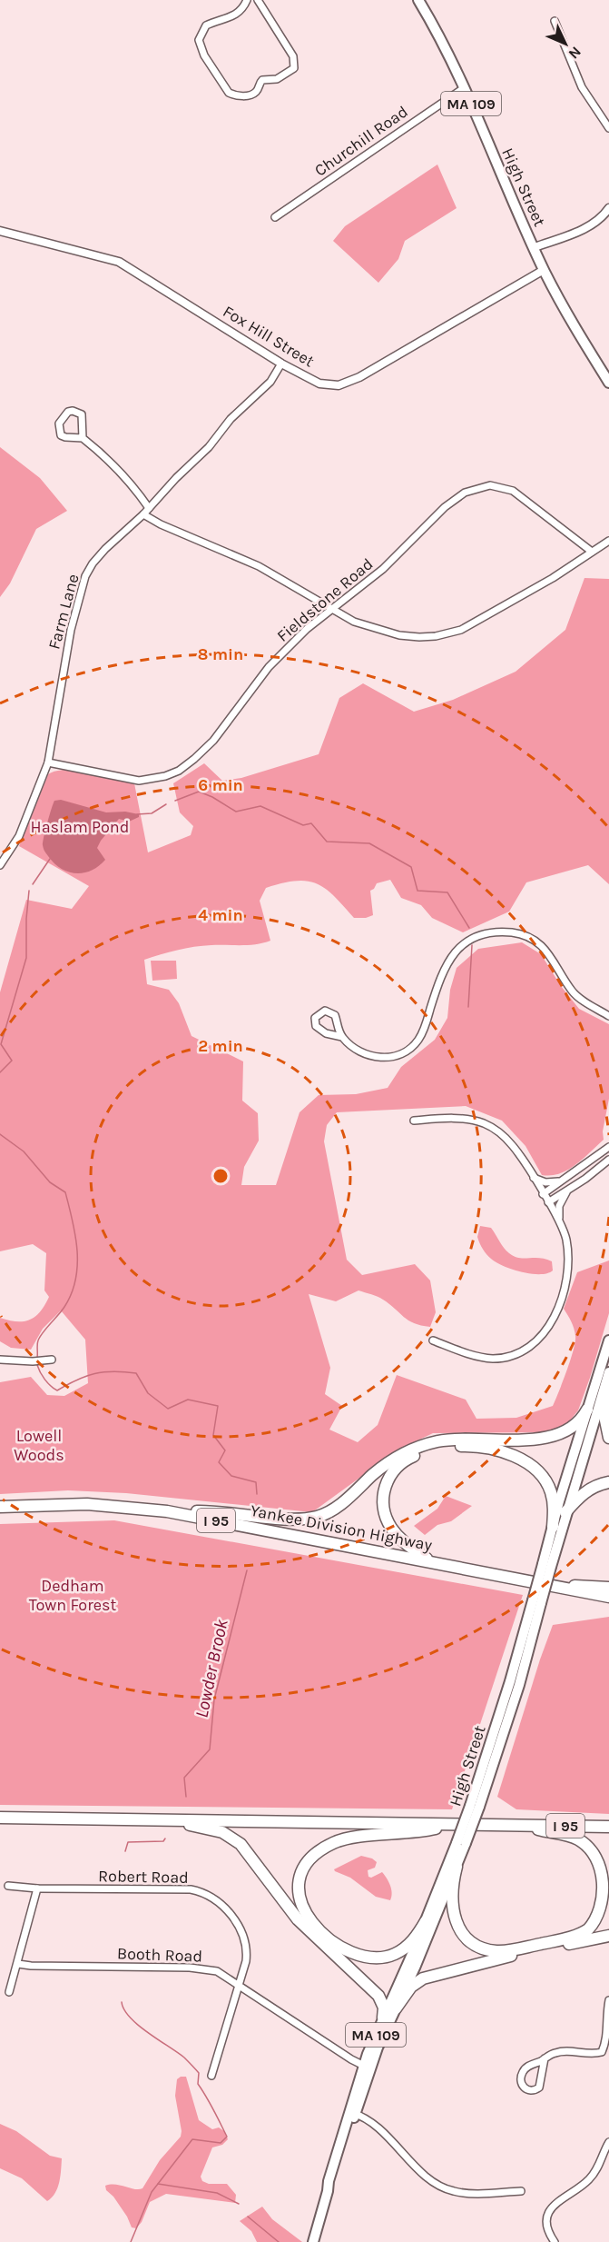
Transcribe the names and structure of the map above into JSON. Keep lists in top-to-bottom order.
{
  "streets": {
    "highway": ["I 95", "Yankee Division Highway"],
    "main road": ["MA 109", "High Street"],
    "street": [
      "Churchill Road",
      "Fox Hill Street",
      "Fieldstone Road",
      "Farm Lane",
      "Robert Road",
      "Booth Road"
    ]
  },
  "crossings": [
    ["Churchill Road", "High Street"],
    ["High Street", "Fox Hill Street"],
    ["High Street", "Booth Road"],
    ["Fox Hill Street", "Farm Lane"],
    ["Fieldstone Road", "Farm Lane"],
    ["Robert Road", "Booth Road"]
  ],
  "water": ["Lowder Brook"],
  "parks": ["Haslam Pond", "Lowell Woods", "Dedham Town Forest"],
  "north": "bottom right",
  "rings": [
    "8 min",
    "6 min",
    "4 min",
    "2 min"
  ]
}
